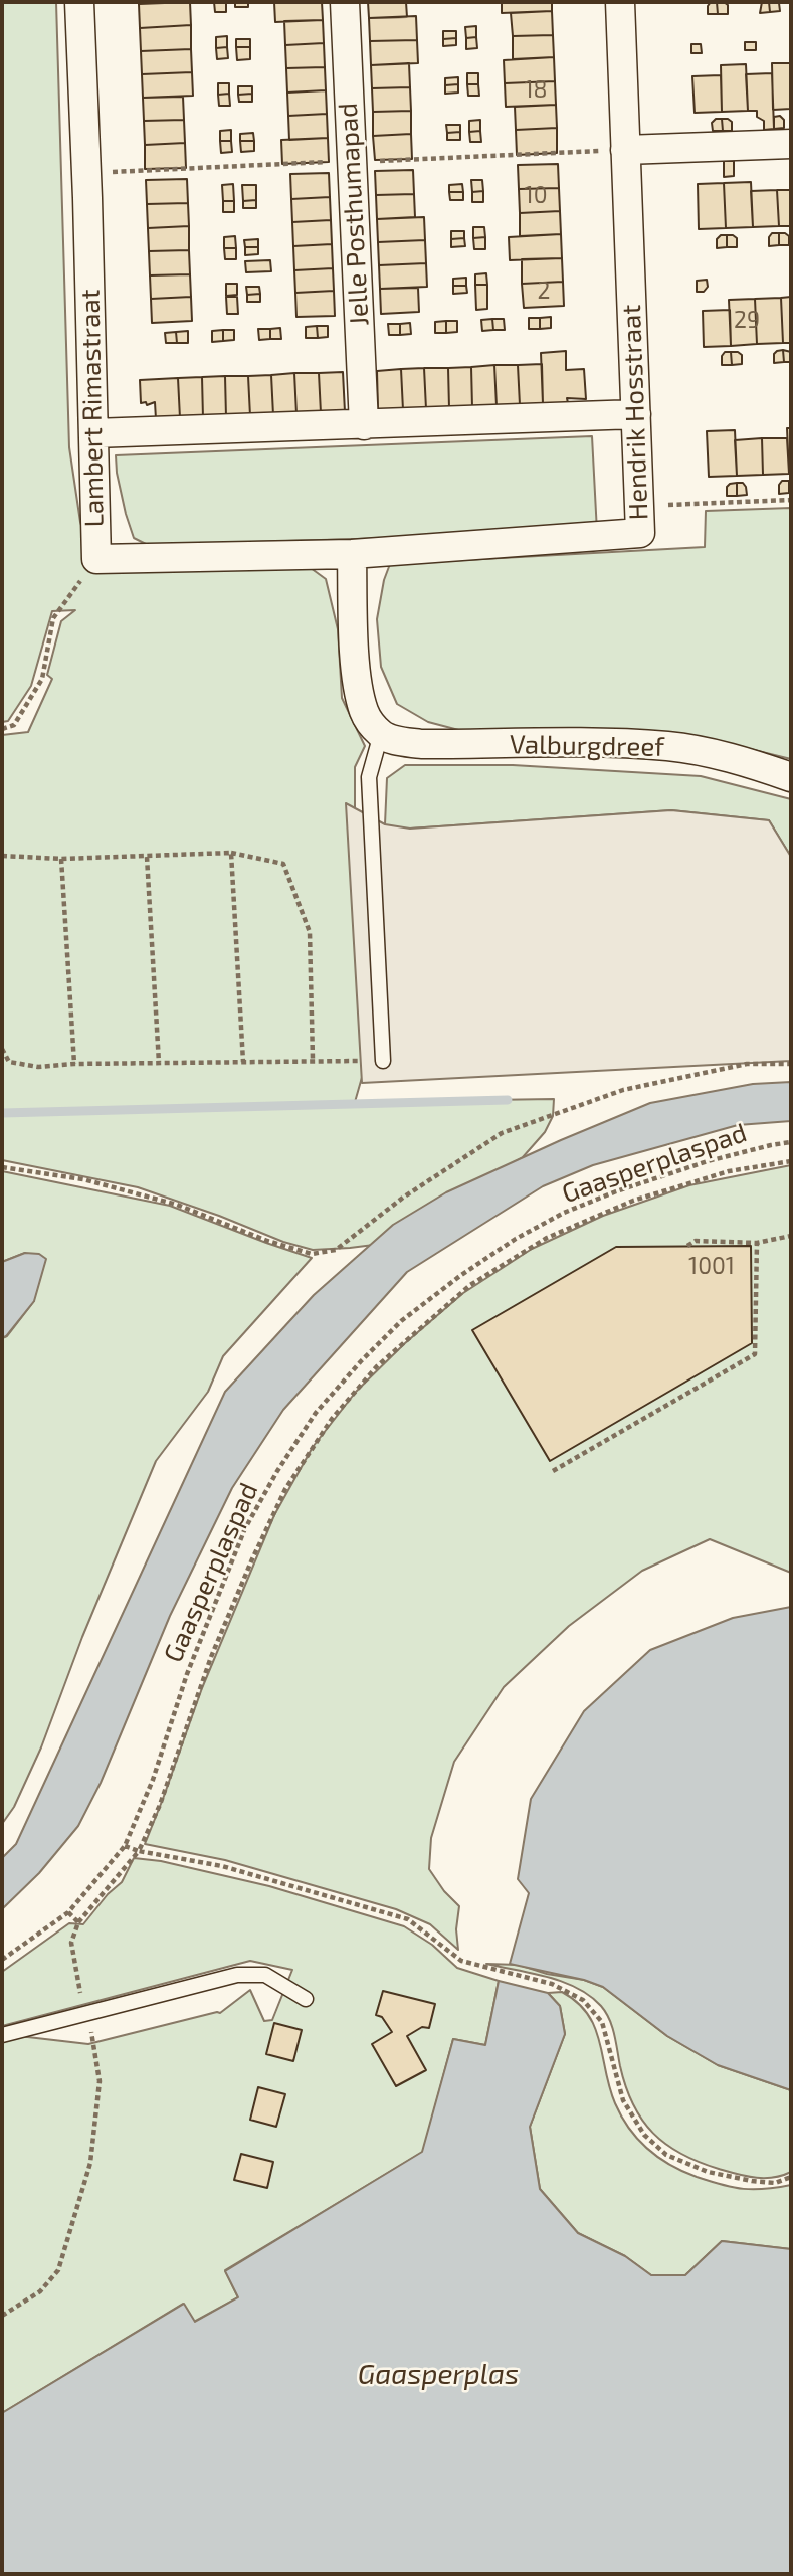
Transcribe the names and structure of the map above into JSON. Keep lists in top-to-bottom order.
{
  "streets": {
    "street": [
      "Jelle Posthumapad",
      "Lambert Rimastraat",
      "Hendrik Hosstraat",
      "Valburgdreef"
    ],
    "path": ["Gaasperplaspad"]
  },
  "crossings": [
    ["Lambert Rimastraat", "Hendrik Hosstraat"]
  ],
  "water": ["Gaasperplas"],
  "house_numbers": [
    "18",
    "10",
    "2",
    "29",
    "1001"
  ]
}
